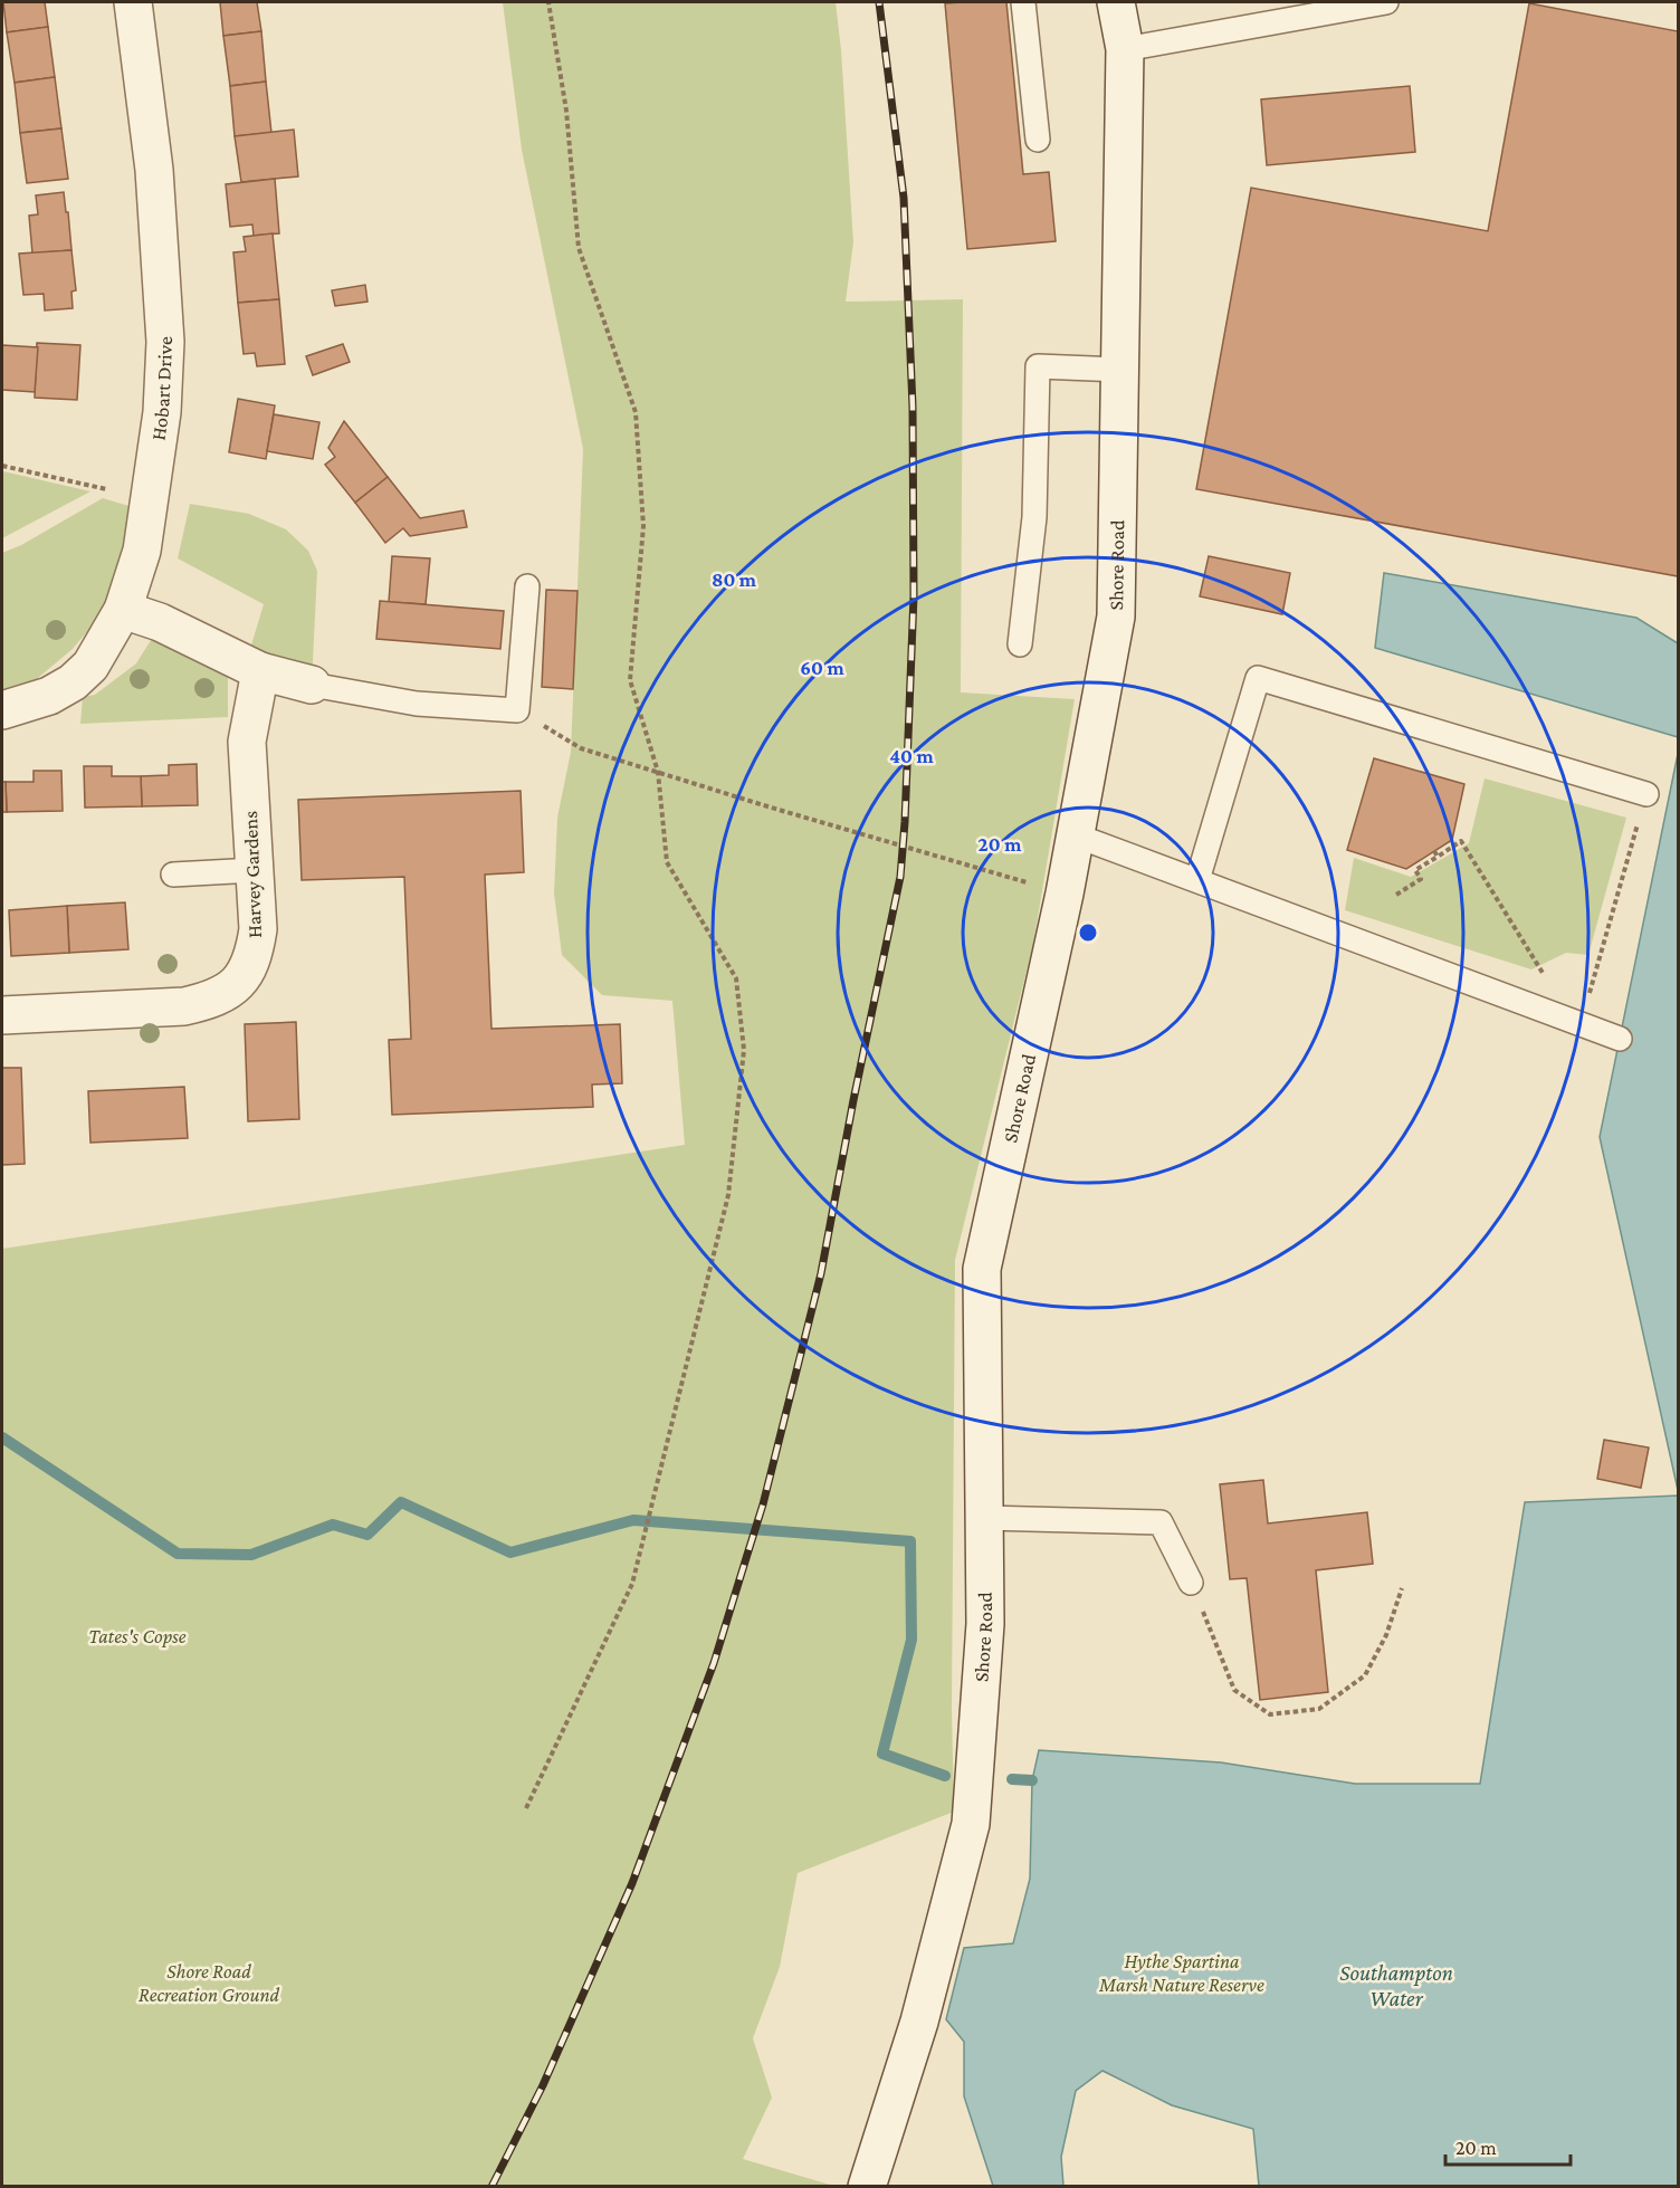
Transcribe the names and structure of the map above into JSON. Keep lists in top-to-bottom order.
{
  "streets": {
    "street": ["Hobart Drive", "Shore Road", "Harvey Gardens"]
  },
  "water": ["Southampton Water"],
  "parks": ["Tates's Copse", "Hythe Spartina Marsh Nature Reserve", "Shore Road Recreation Ground"],
  "scale_bar": "20 m",
  "rings": [
    "80 m",
    "60 m",
    "40 m",
    "20 m"
  ]
}
